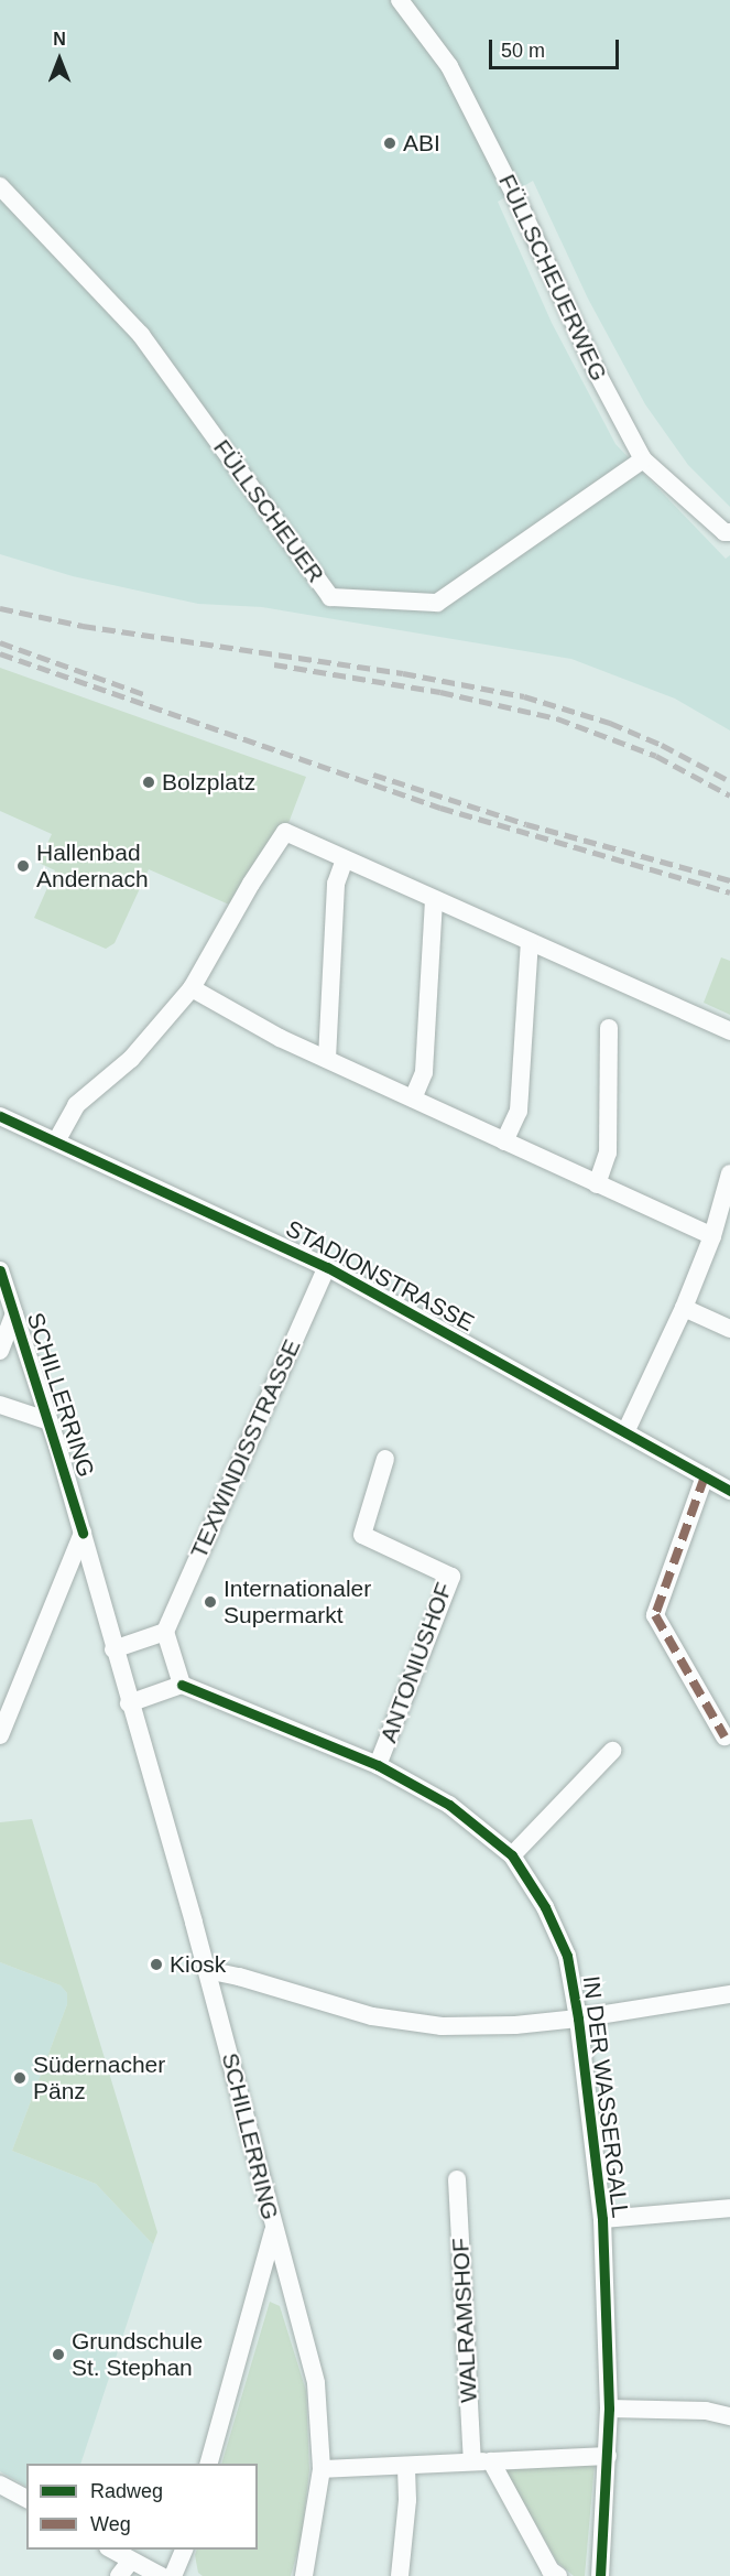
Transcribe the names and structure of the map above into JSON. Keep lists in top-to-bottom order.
{
  "streets": {
    "street": [
      "FÜLLSCHEUERWEG",
      "FÜLLSCHEUER",
      "STADIONSTRASSE",
      "SCHILLERRING",
      "TEXWINDISSTRASSE",
      "ANTONIUSHOF",
      "IN DER WASSERGALL",
      "WALRAMSHOF"
    ]
  },
  "crossings": [
    ["FÜLLSCHEUERWEG", "FÜLLSCHEUER"],
    ["STADIONSTRASSE", "TEXWINDISSTRASSE"],
    ["ANTONIUSHOF", "IN DER WASSERGALL"]
  ],
  "places": [
    "ABI",
    "Bolzplatz",
    "Hallenbad Andernach",
    "Internationaler Supermarkt",
    "Kiosk",
    "Südernacher Pänz",
    "Grundschule St. Stephan"
  ],
  "legend": ["Radweg", "Weg"],
  "scale_bar": "50 m",
  "north": "top"
}
